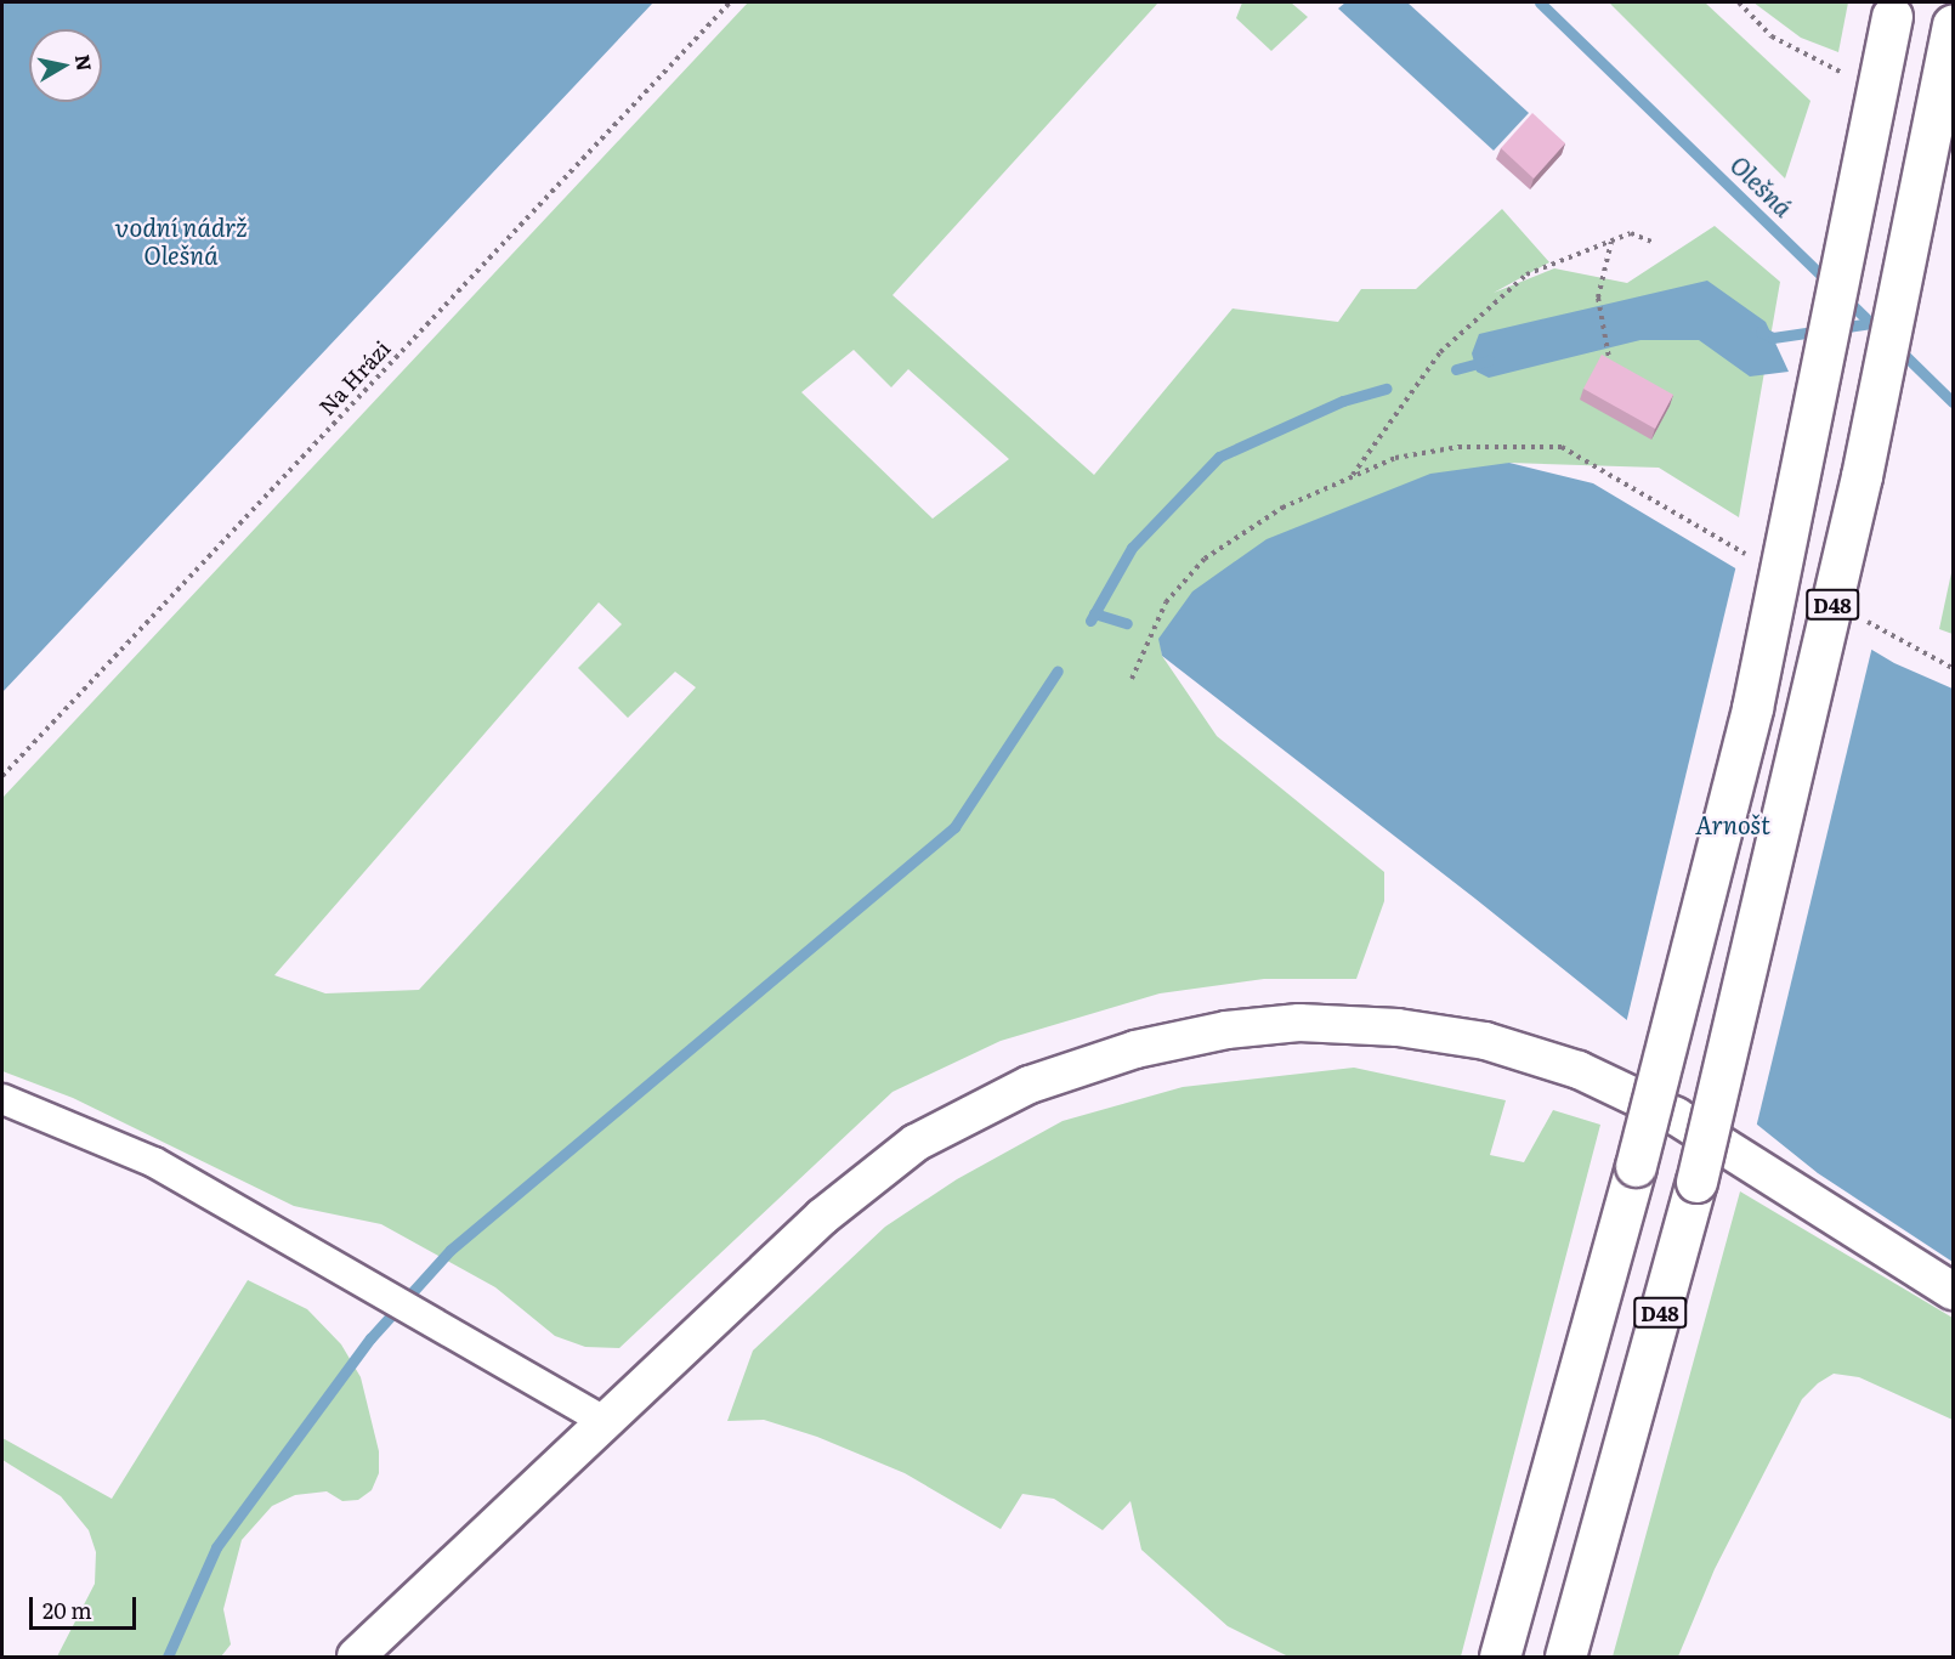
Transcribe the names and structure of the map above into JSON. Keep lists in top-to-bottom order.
{
  "streets": {
    "highway": ["D48"],
    "path": ["Na Hrázi"]
  },
  "water": ["Olešná", "vodní nádrž Olešná", "Arnošt"],
  "scale_bar": "20 m",
  "north": "right"
}
